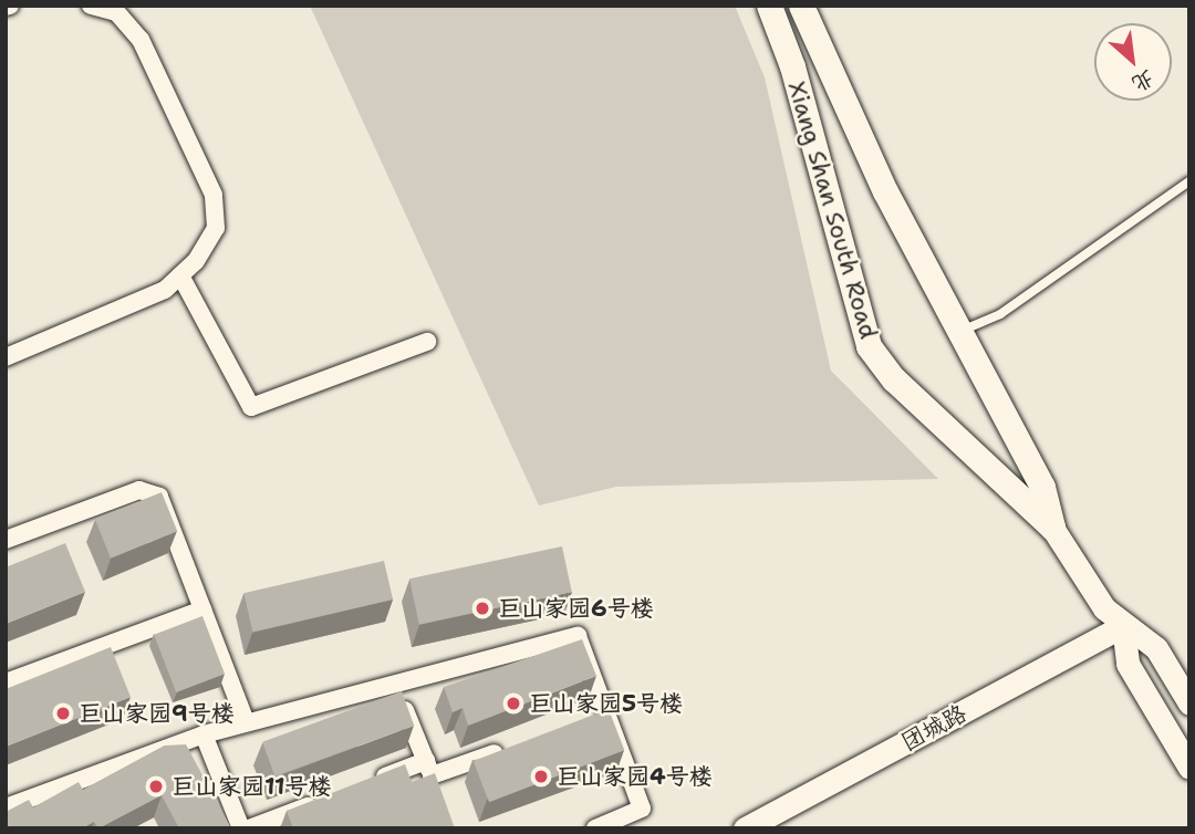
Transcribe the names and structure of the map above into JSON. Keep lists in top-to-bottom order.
{
  "streets": {
    "main road": ["Xiang Shan South Road"],
    "street": ["团城路"]
  },
  "crossings": [
    ["Xiang Shan South Road", "团城路"]
  ],
  "places": [
    "巨山家园6号楼",
    "巨山家园5号楼",
    "巨山家园9号楼",
    "巨山家园4号楼",
    "巨山家园11号楼"
  ],
  "north": "bottom right"
}
